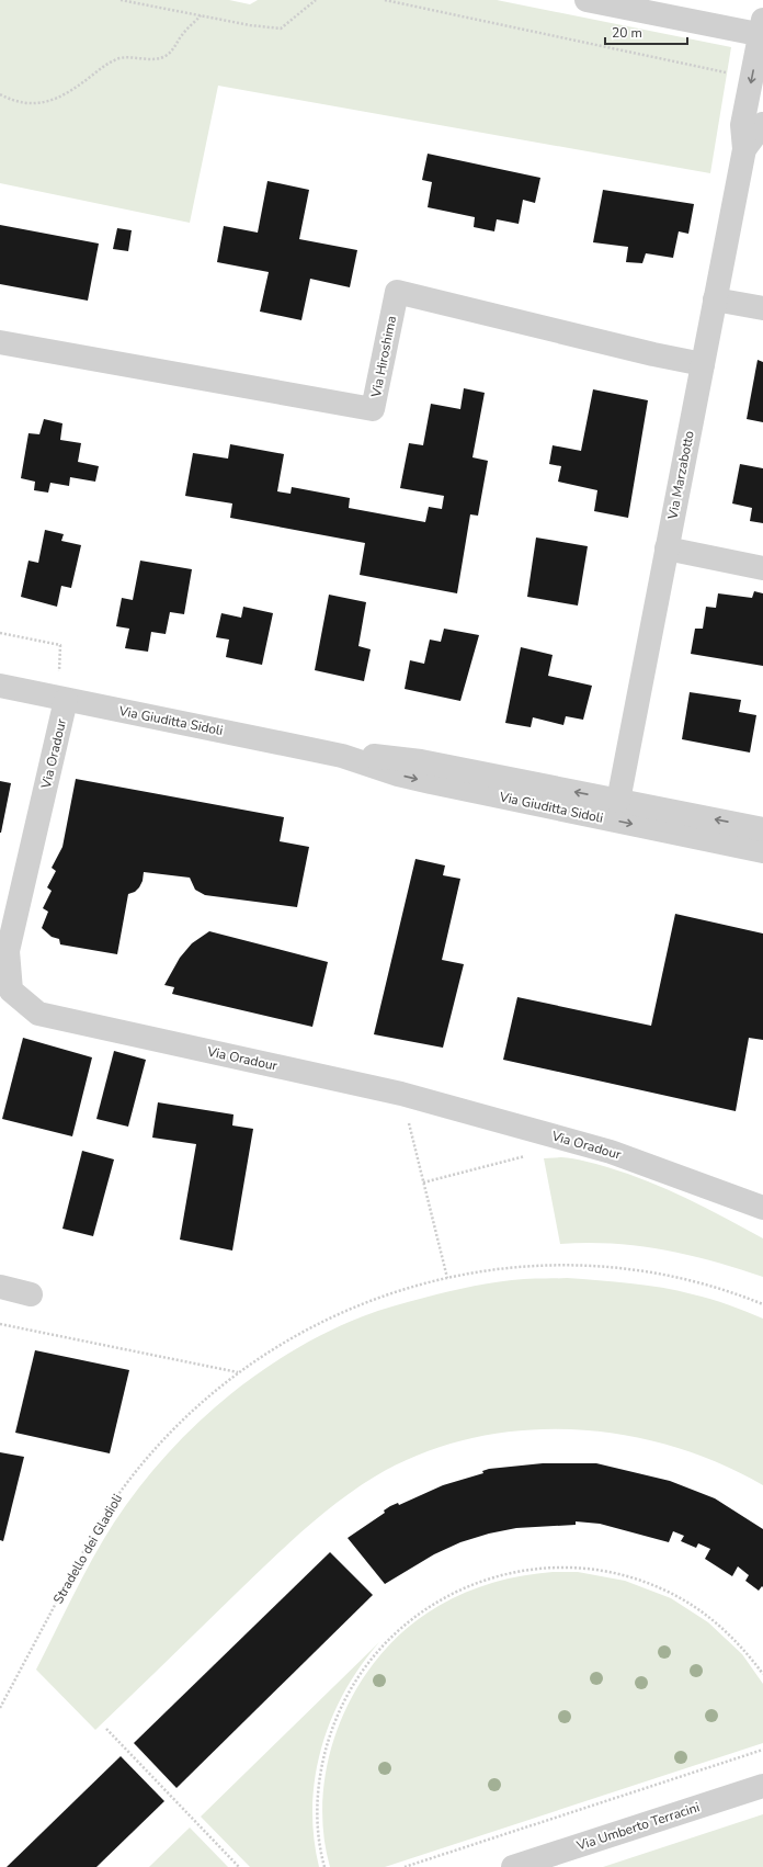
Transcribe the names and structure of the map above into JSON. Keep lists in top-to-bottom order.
{
  "streets": {
    "street": [
      "Via Hiroshima",
      "Via Marzabotto",
      "Via Giuditta Sidoli",
      "Via Oradour",
      "Via Umberto Terracini"
    ],
    "path": ["Stradello dei Gladioli"]
  },
  "crossings": [
    ["Via Hiroshima", "Via Marzabotto"],
    ["Via Marzabotto", "Via Giuditta Sidoli"],
    ["Via Giuditta Sidoli", "Via Oradour"]
  ],
  "scale_bar": "20 m"
}
